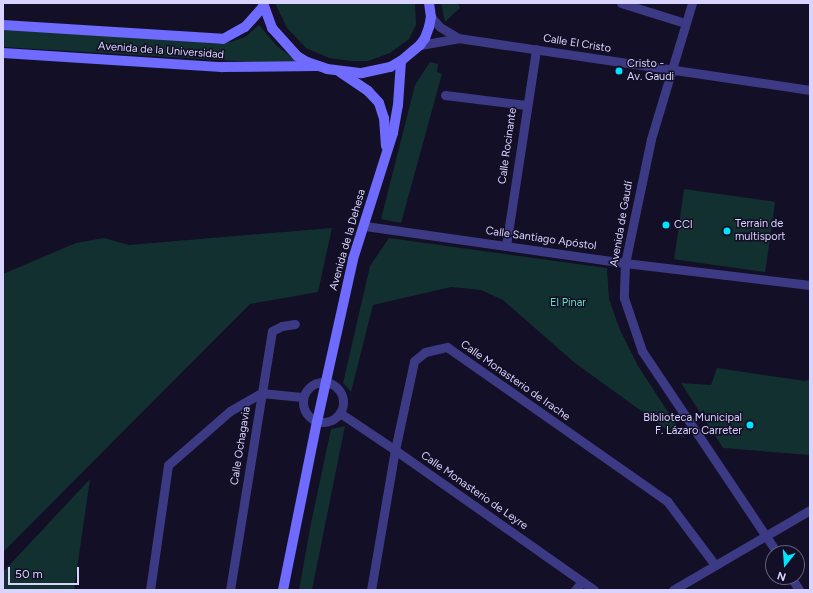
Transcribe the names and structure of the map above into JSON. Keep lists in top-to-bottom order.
{
  "streets": {
    "street": [
      "Calle El Cristo",
      "Avenida de la Universidad",
      "Calle Rocinante",
      "Avenida de Gaudí",
      "Calle Santiago Apóstol",
      "Avenida de la Dehesa",
      "Calle Monasterio de Irache",
      "Calle Ochagavia",
      "Calle Monasterio de Leyre"
    ]
  },
  "crossings": [
    ["Calle El Cristo", "Calle Rocinante"],
    ["Calle El Cristo", "Avenida de Gaudí"],
    ["Calle Rocinante", "Calle Santiago Apóstol"],
    ["Avenida de Gaudí", "Calle Santiago Apóstol"],
    ["Calle Santiago Apóstol", "Avenida de la Dehesa"],
    ["Calle Monasterio de Irache", "Calle Monasterio de Leyre"]
  ],
  "parks": ["El Pinar"],
  "places": [
    "Cristo - Av. Gaudi",
    "CCI",
    "Terrain de multisport",
    "Biblioteca Municipal F. Lázaro Carreter"
  ],
  "scale_bar": "50 m",
  "north": "bottom"
}
